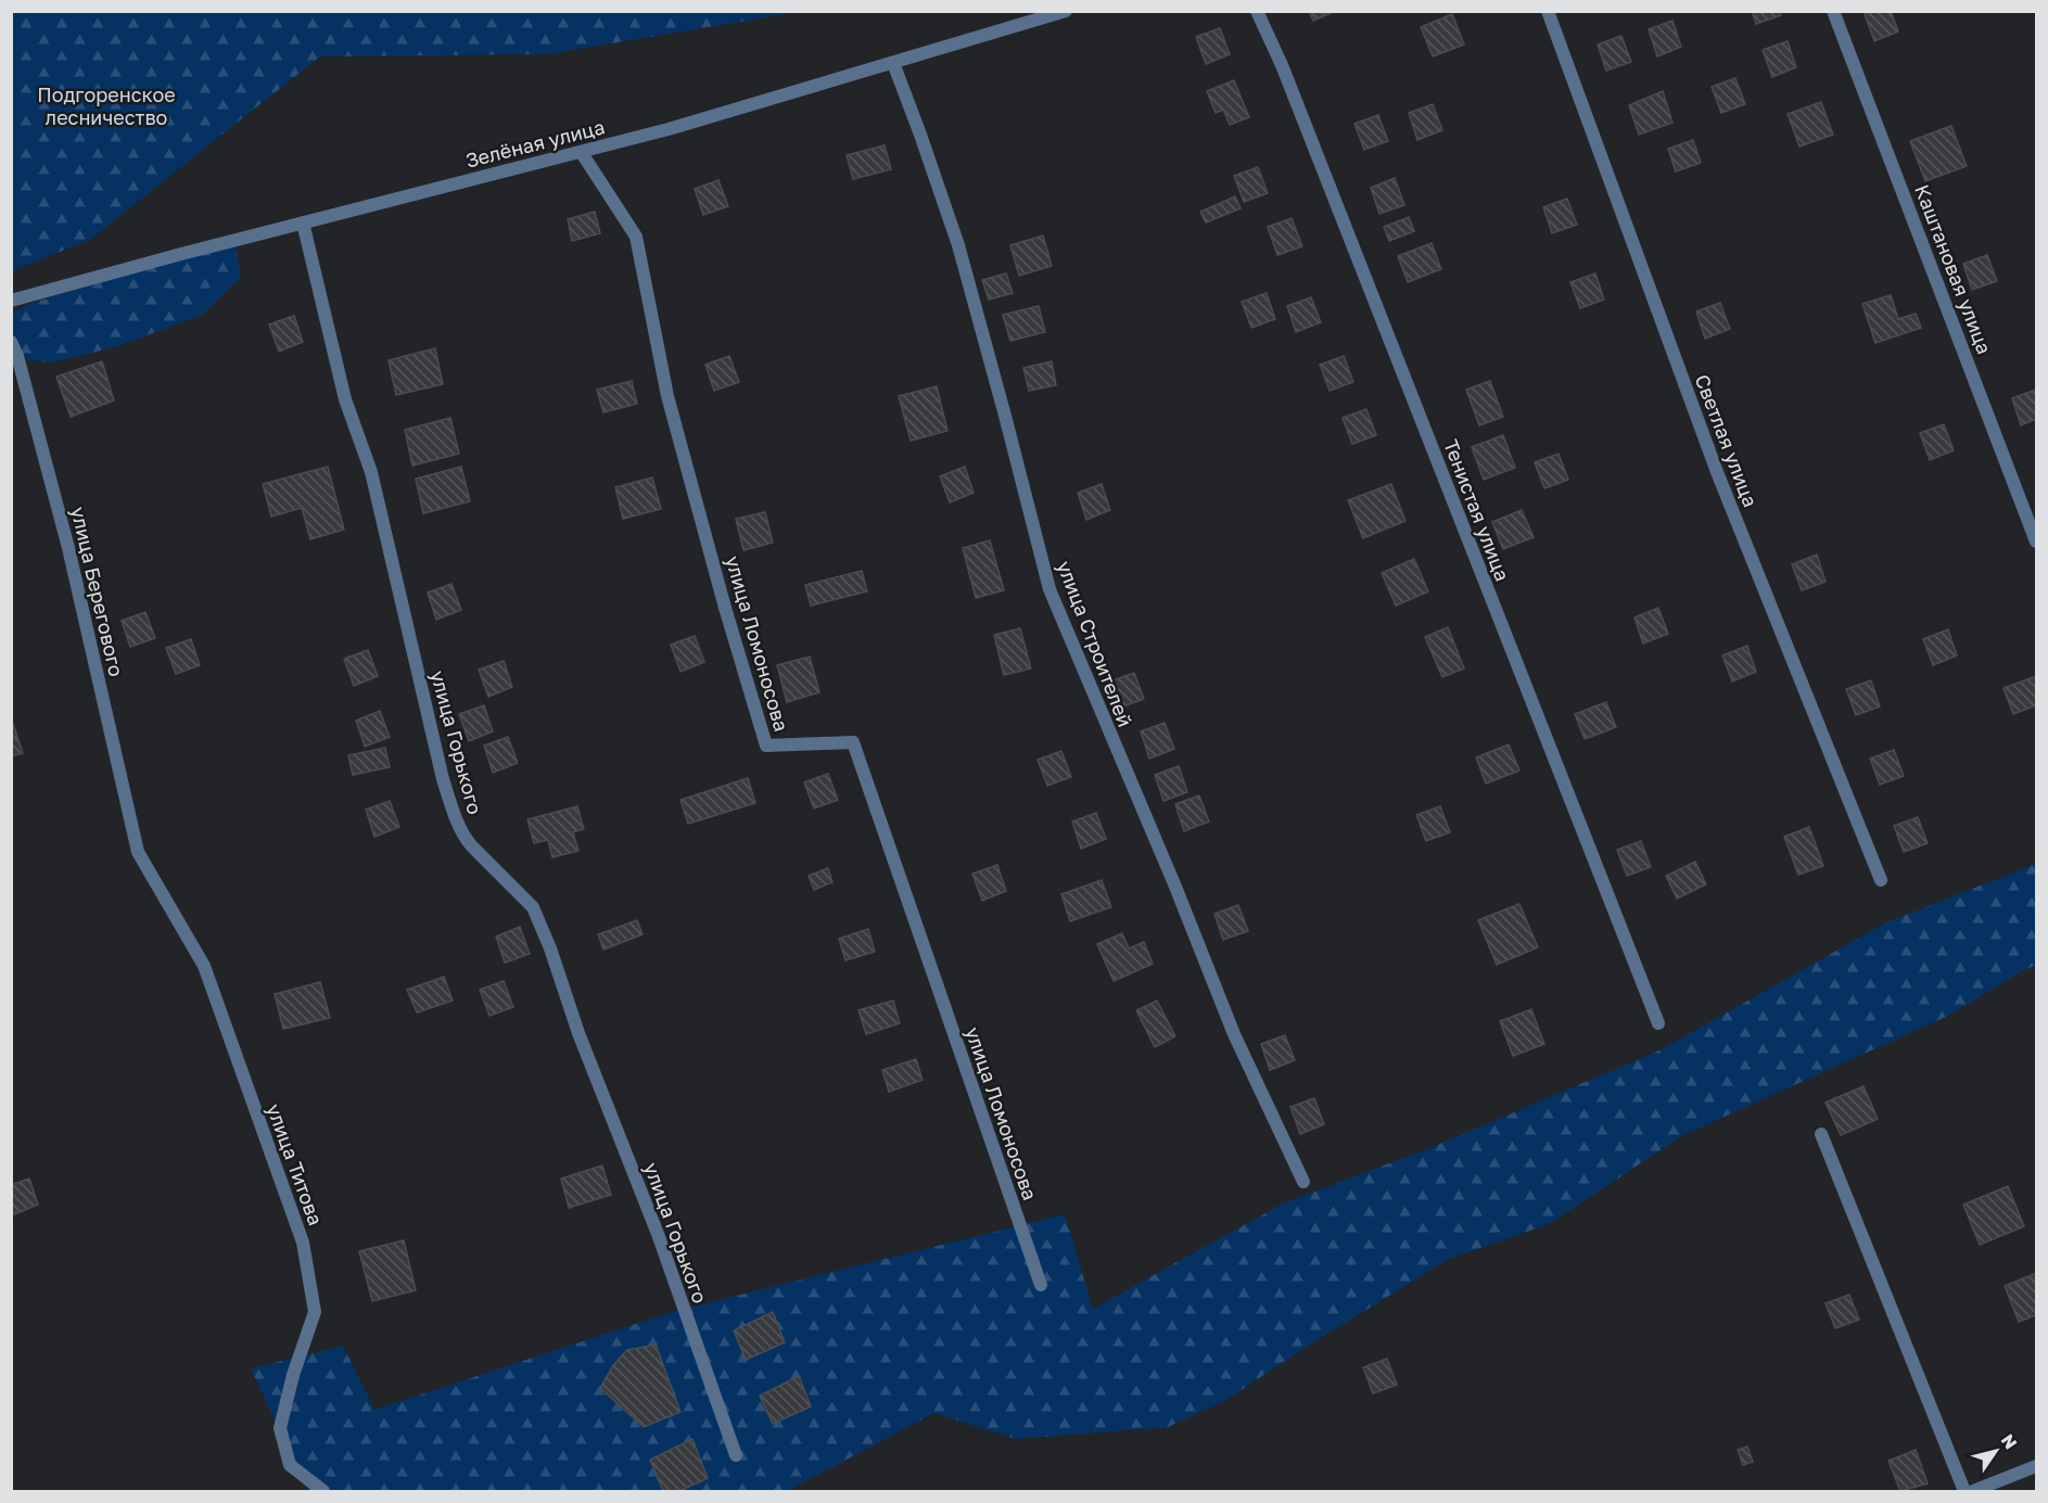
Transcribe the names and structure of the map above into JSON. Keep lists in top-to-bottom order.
{
  "streets": {
    "street": [
      "Зелёная улица",
      "Каштановая улица",
      "Светлая улица",
      "Тенистая улица",
      "улица Берегового",
      "улица Ломоносова",
      "улица Строителей",
      "улица Горького",
      "улица Титова"
    ]
  },
  "crossings": [
    ["Зелёная улица", "улица Ломоносова"],
    ["Зелёная улица", "улица Строителей"],
    ["Зелёная улица", "улица Горького"],
    ["улица Берегового", "улица Титова"]
  ],
  "parks": ["Подгоренское лесничество"],
  "north": "top right"
}
